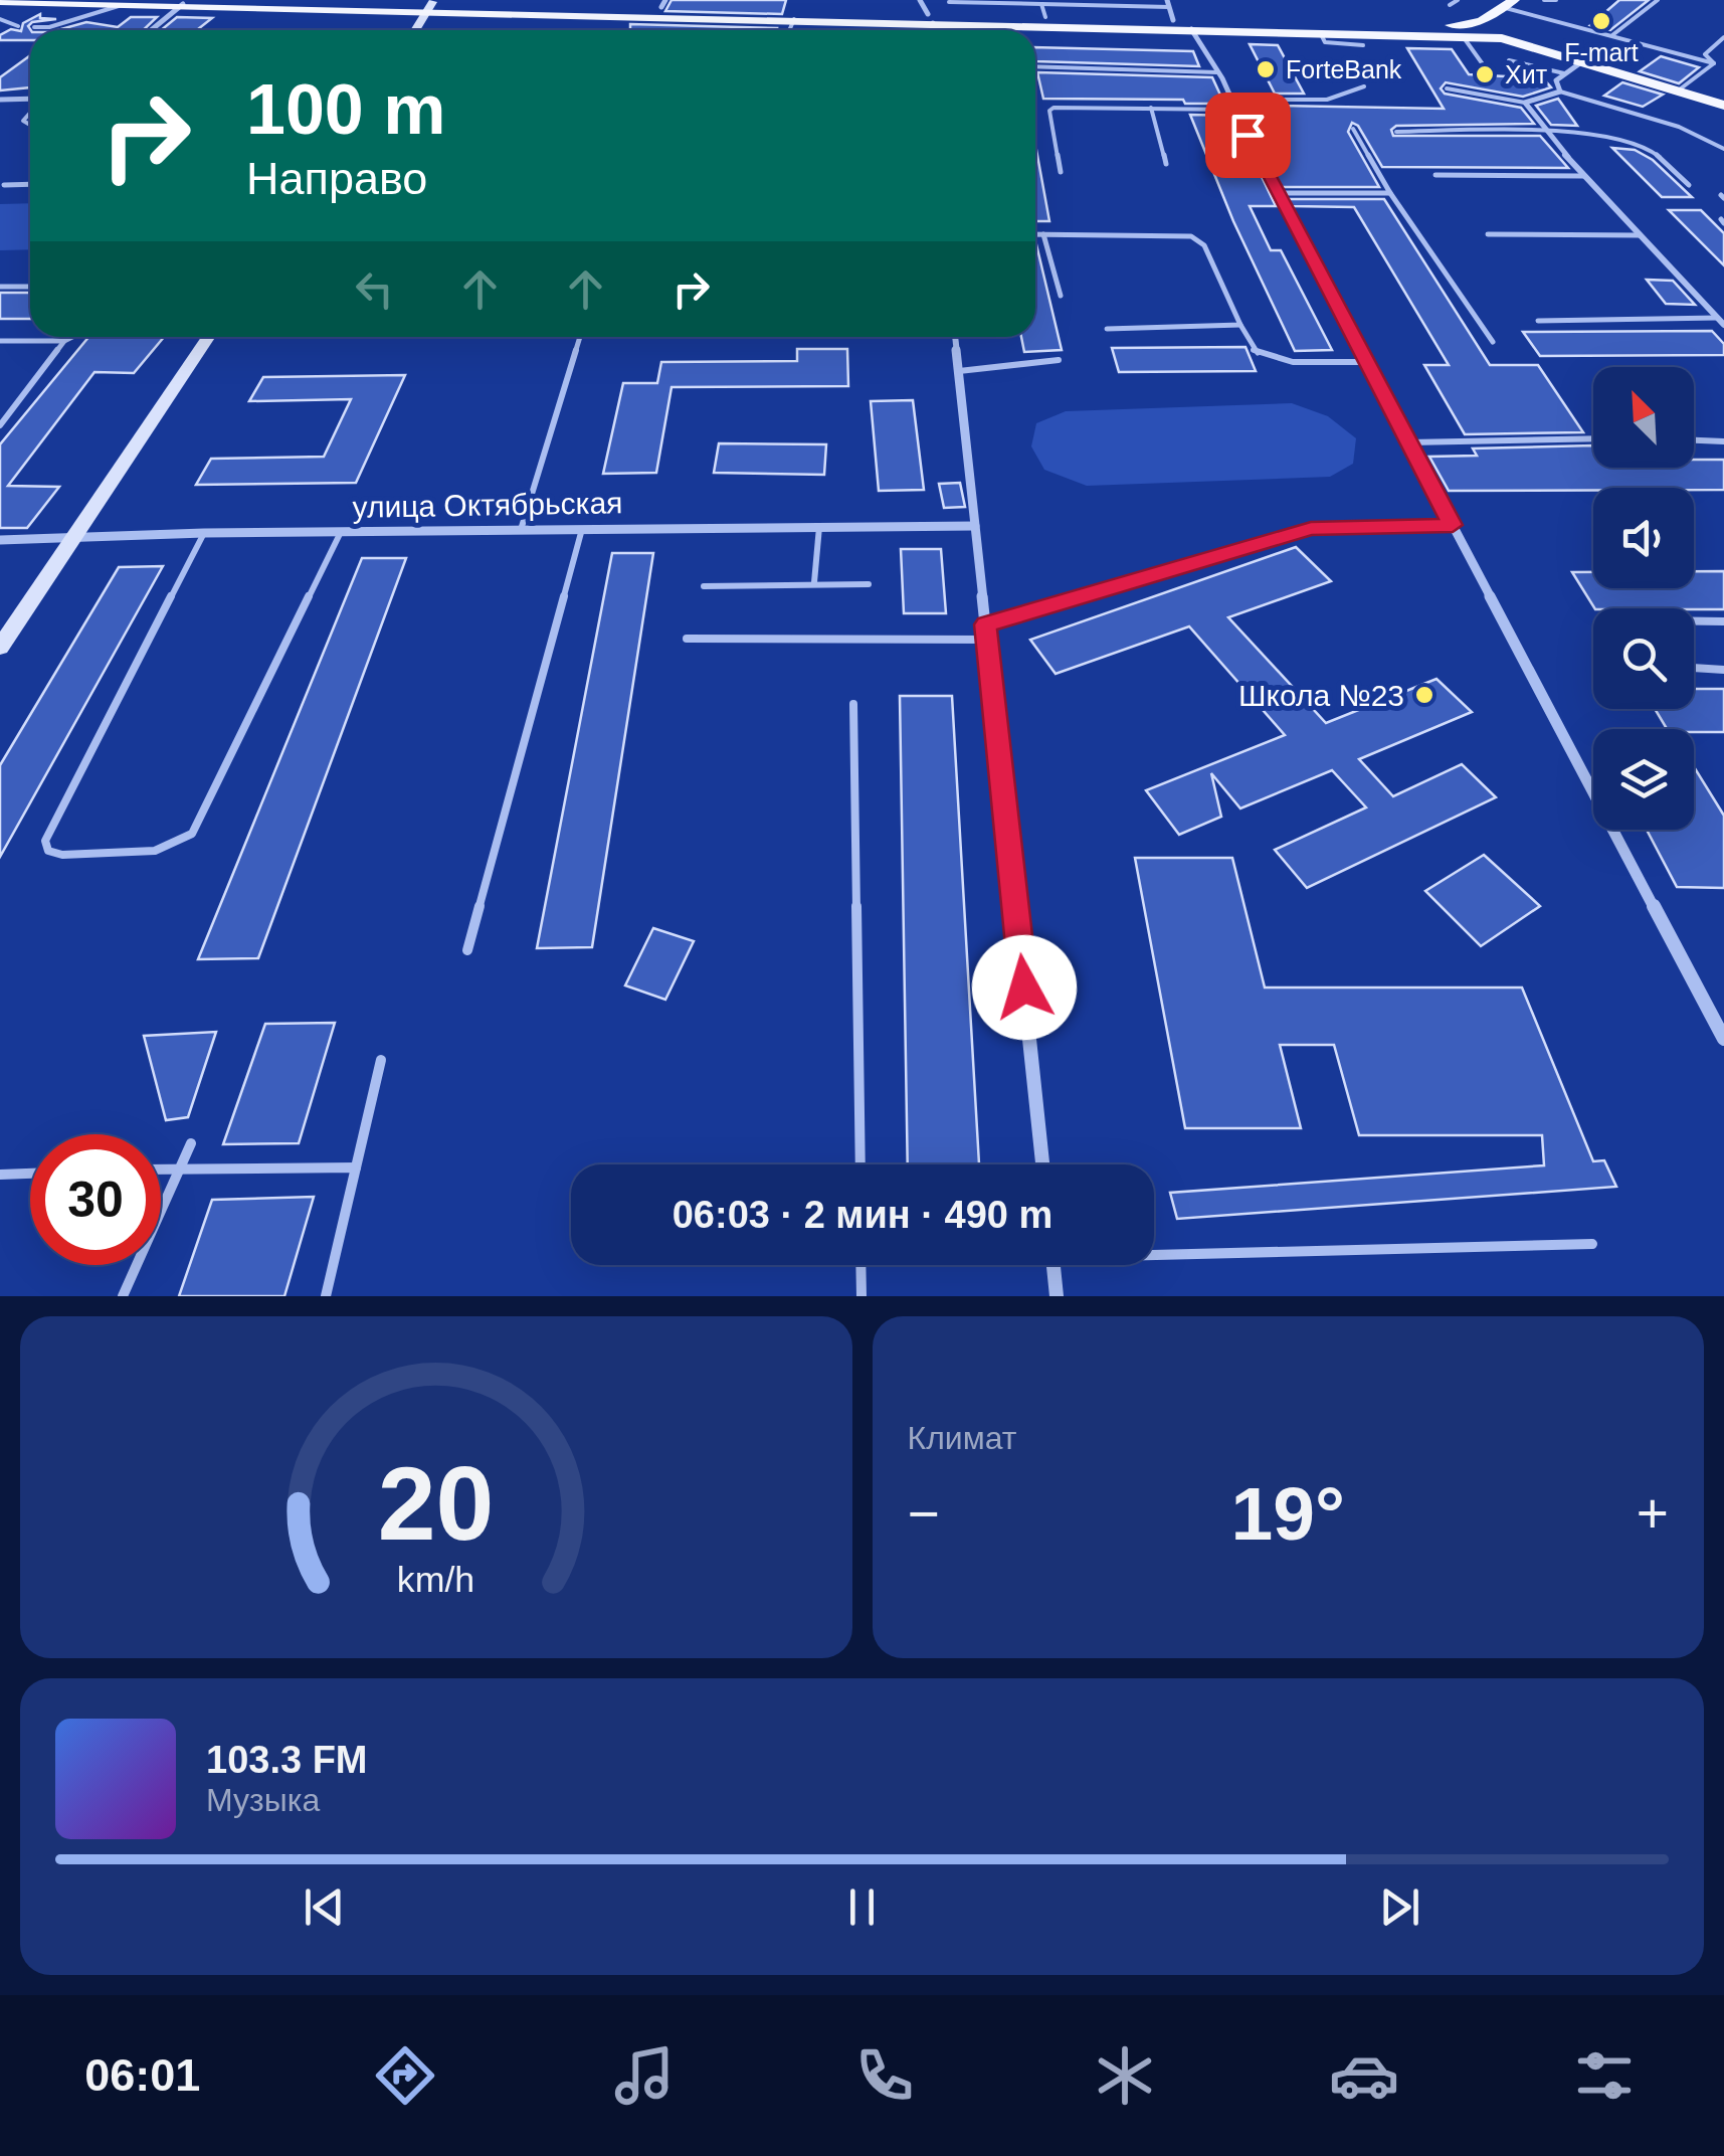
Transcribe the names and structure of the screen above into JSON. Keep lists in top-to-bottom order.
{
  "streets": {
    "street": ["улица Октябрьская"]
  },
  "places": [
    "F-mart",
    "ForteBank",
    "Хит",
    "Школа №23"
  ],
  "north": "top left",
  "page": {
    "turn": ["100 m", "Направо"],
    "limit": "30",
    "trip": "06:03 · 2 мин · 490 m",
    "tile": "Климат",
    "heat": ["−", "19°", "+"],
    "song": ["103.3 FM", "Музыка"],
    "tabs": "06:01",
    "gauge": ["20", "km/h"]
  }
}
